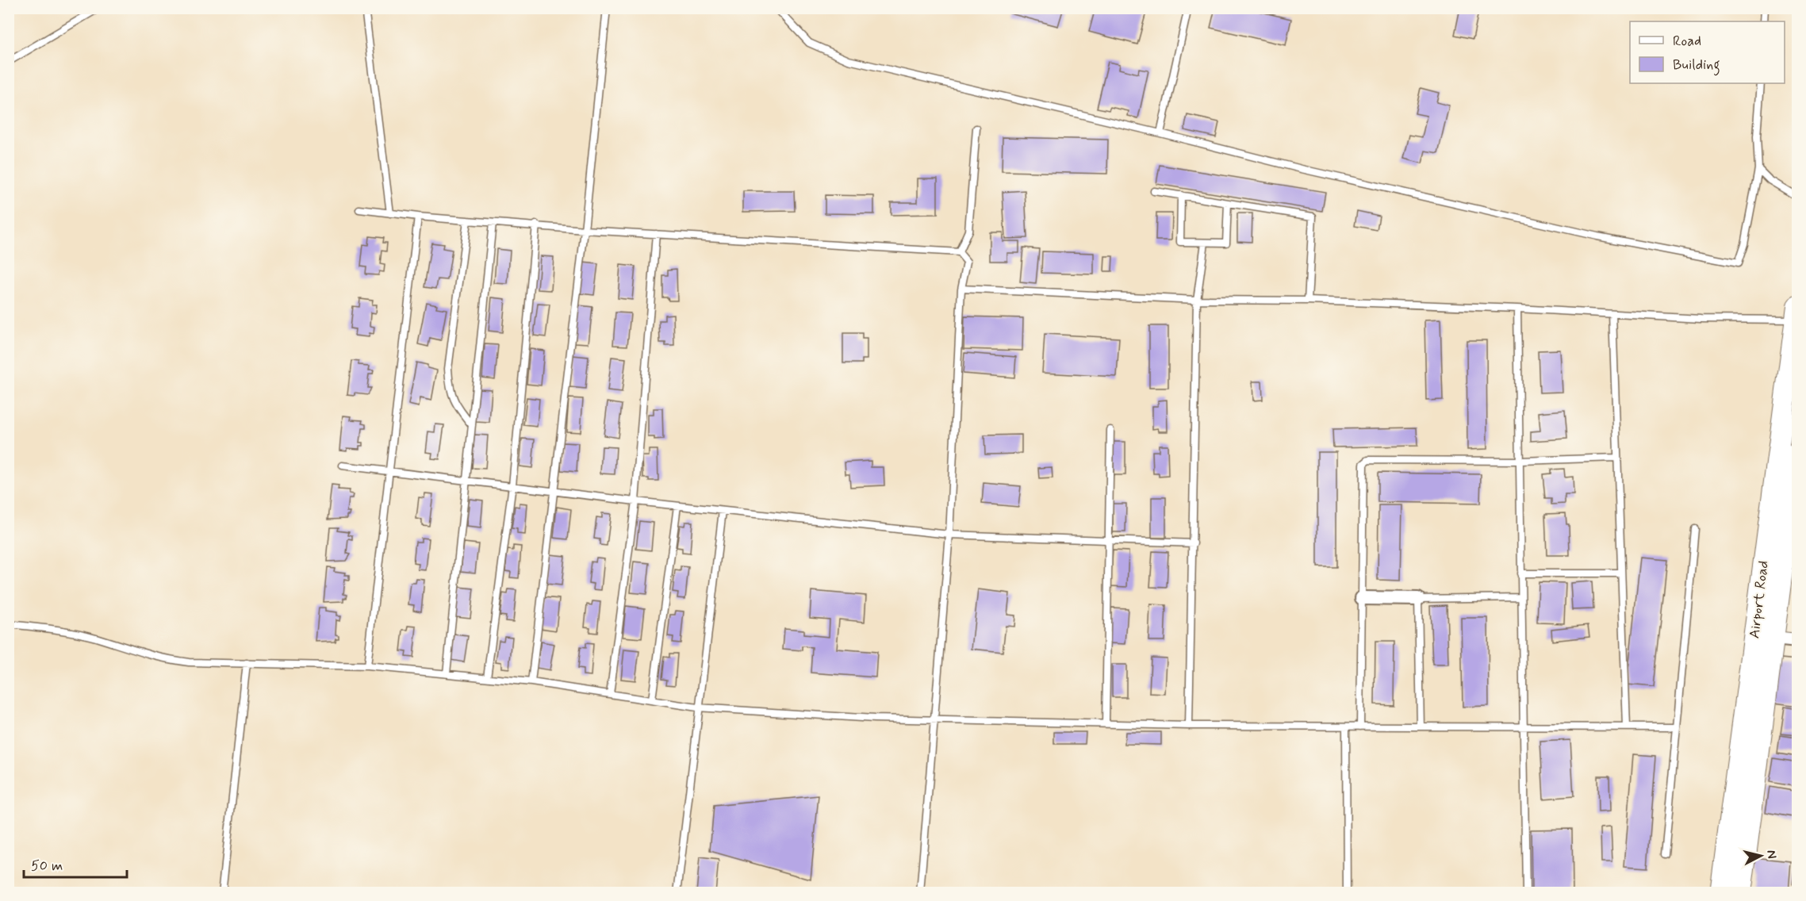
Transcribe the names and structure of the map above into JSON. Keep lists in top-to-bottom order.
{
  "streets": {
    "main road": ["Airport Road"]
  },
  "legend": ["Road", "Building"],
  "scale_bar": "50 m",
  "north": "right"
}
